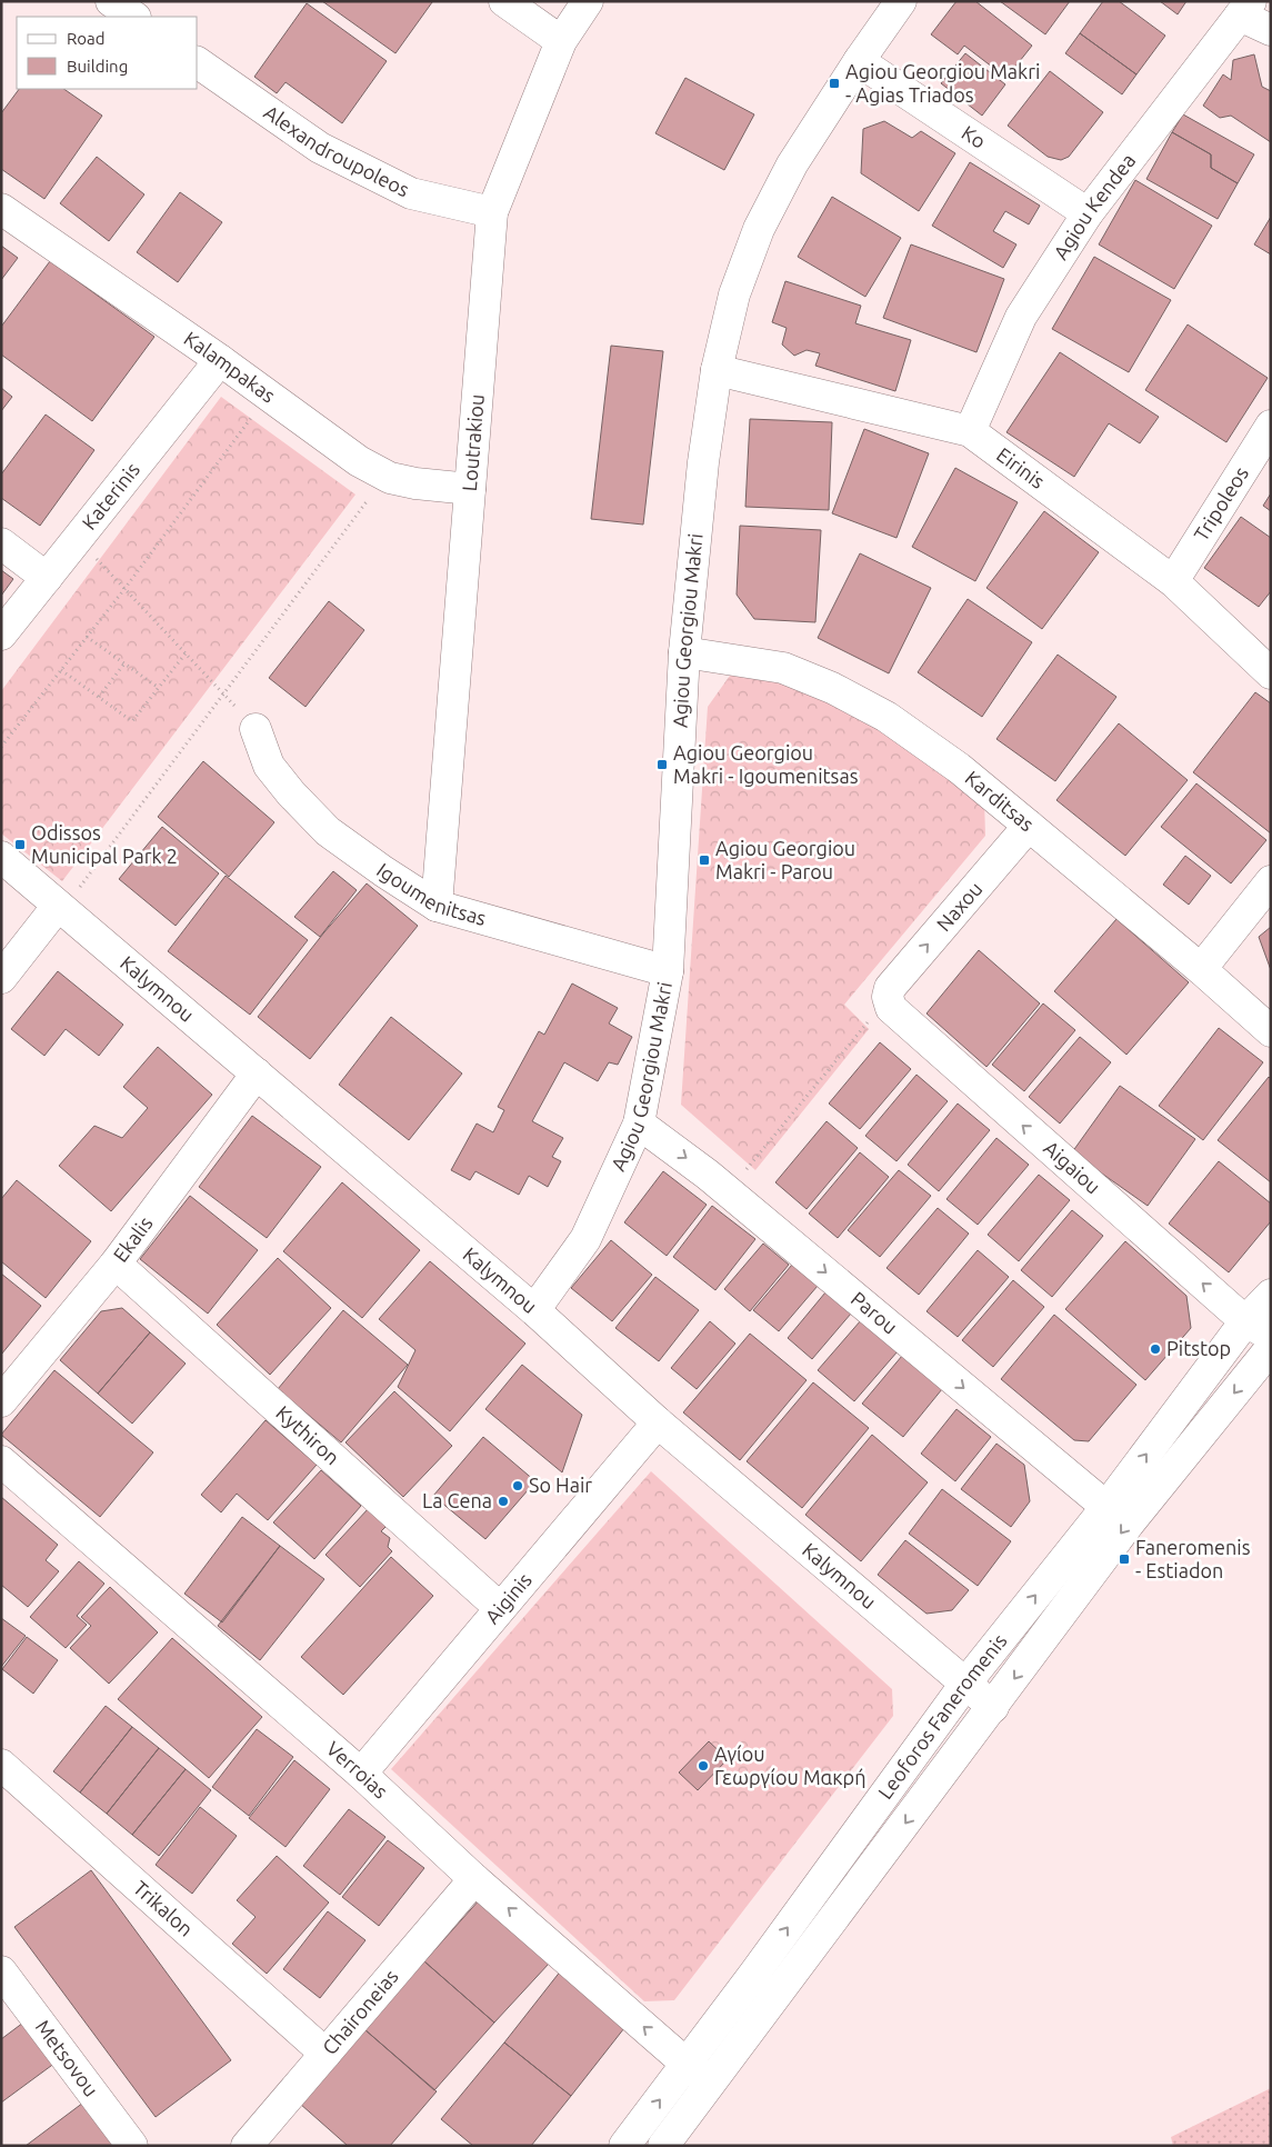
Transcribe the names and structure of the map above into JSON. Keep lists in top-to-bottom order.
{
  "streets": {
    "street": [
      "Ko",
      "Alexandroupoleos",
      "Agiou Kendea",
      "Kalampakas",
      "Loutrakiou",
      "Eirinis",
      "Katerinis",
      "Tripoleos",
      "Agiou Georgiou Makri",
      "Karditsas",
      "Igoumenitsas",
      "Naxou",
      "Kalymnou",
      "Aigaiou",
      "Ekalis",
      "Parou",
      "Kythiron",
      "Aiginis",
      "Leoforos Faneromenis",
      "Verroias",
      "Trikalon",
      "Chaironeias",
      "Metsovou"
    ]
  },
  "crossings": [
    ["Ko", "Agiou Kendea"],
    ["Ko", "Agiou Georgiou Makri"],
    ["Alexandroupoleos", "Loutrakiou"],
    ["Agiou Kendea", "Eirinis"],
    ["Kalampakas", "Loutrakiou"],
    ["Kalampakas", "Katerinis"],
    ["Loutrakiou", "Igoumenitsas"],
    ["Eirinis", "Tripoleos"],
    ["Eirinis", "Agiou Georgiou Makri"],
    ["Agiou Georgiou Makri", "Karditsas"],
    ["Agiou Georgiou Makri", "Igoumenitsas"],
    ["Agiou Georgiou Makri", "Kalymnou"],
    ["Agiou Georgiou Makri", "Parou"],
    ["Karditsas", "Naxou"],
    ["Naxou", "Aigaiou"],
    ["Kalymnou", "Ekalis"],
    ["Kalymnou", "Aiginis"],
    ["Kalymnou", "Leoforos Faneromenis"],
    ["Aigaiou", "Leoforos Faneromenis"],
    ["Ekalis", "Kythiron"],
    ["Parou", "Leoforos Faneromenis"],
    ["Kythiron", "Aiginis"],
    ["Aiginis", "Verroias"],
    ["Leoforos Faneromenis", "Verroias"],
    ["Verroias", "Chaironeias"],
    ["Trikalon", "Chaironeias"]
  ],
  "one_way": ["Naxou", "Aigaiou", "Parou"],
  "places": {
    "transit": [
      "Agiou Georgiou Makri - Agias Triados",
      "Agiou Georgiou Makri - Igoumenitsas",
      "Odissos Municipal Park 2",
      "Agiou Georgiou Makri - Parou",
      "Faneromenis - Estiadon"
    ],
    "other": [
      "Pitstop",
      "So Hair",
      "La Cena",
      "Αγίου Γεωργίου Μακρή"
    ]
  },
  "legend": ["Road", "Building"]
}
